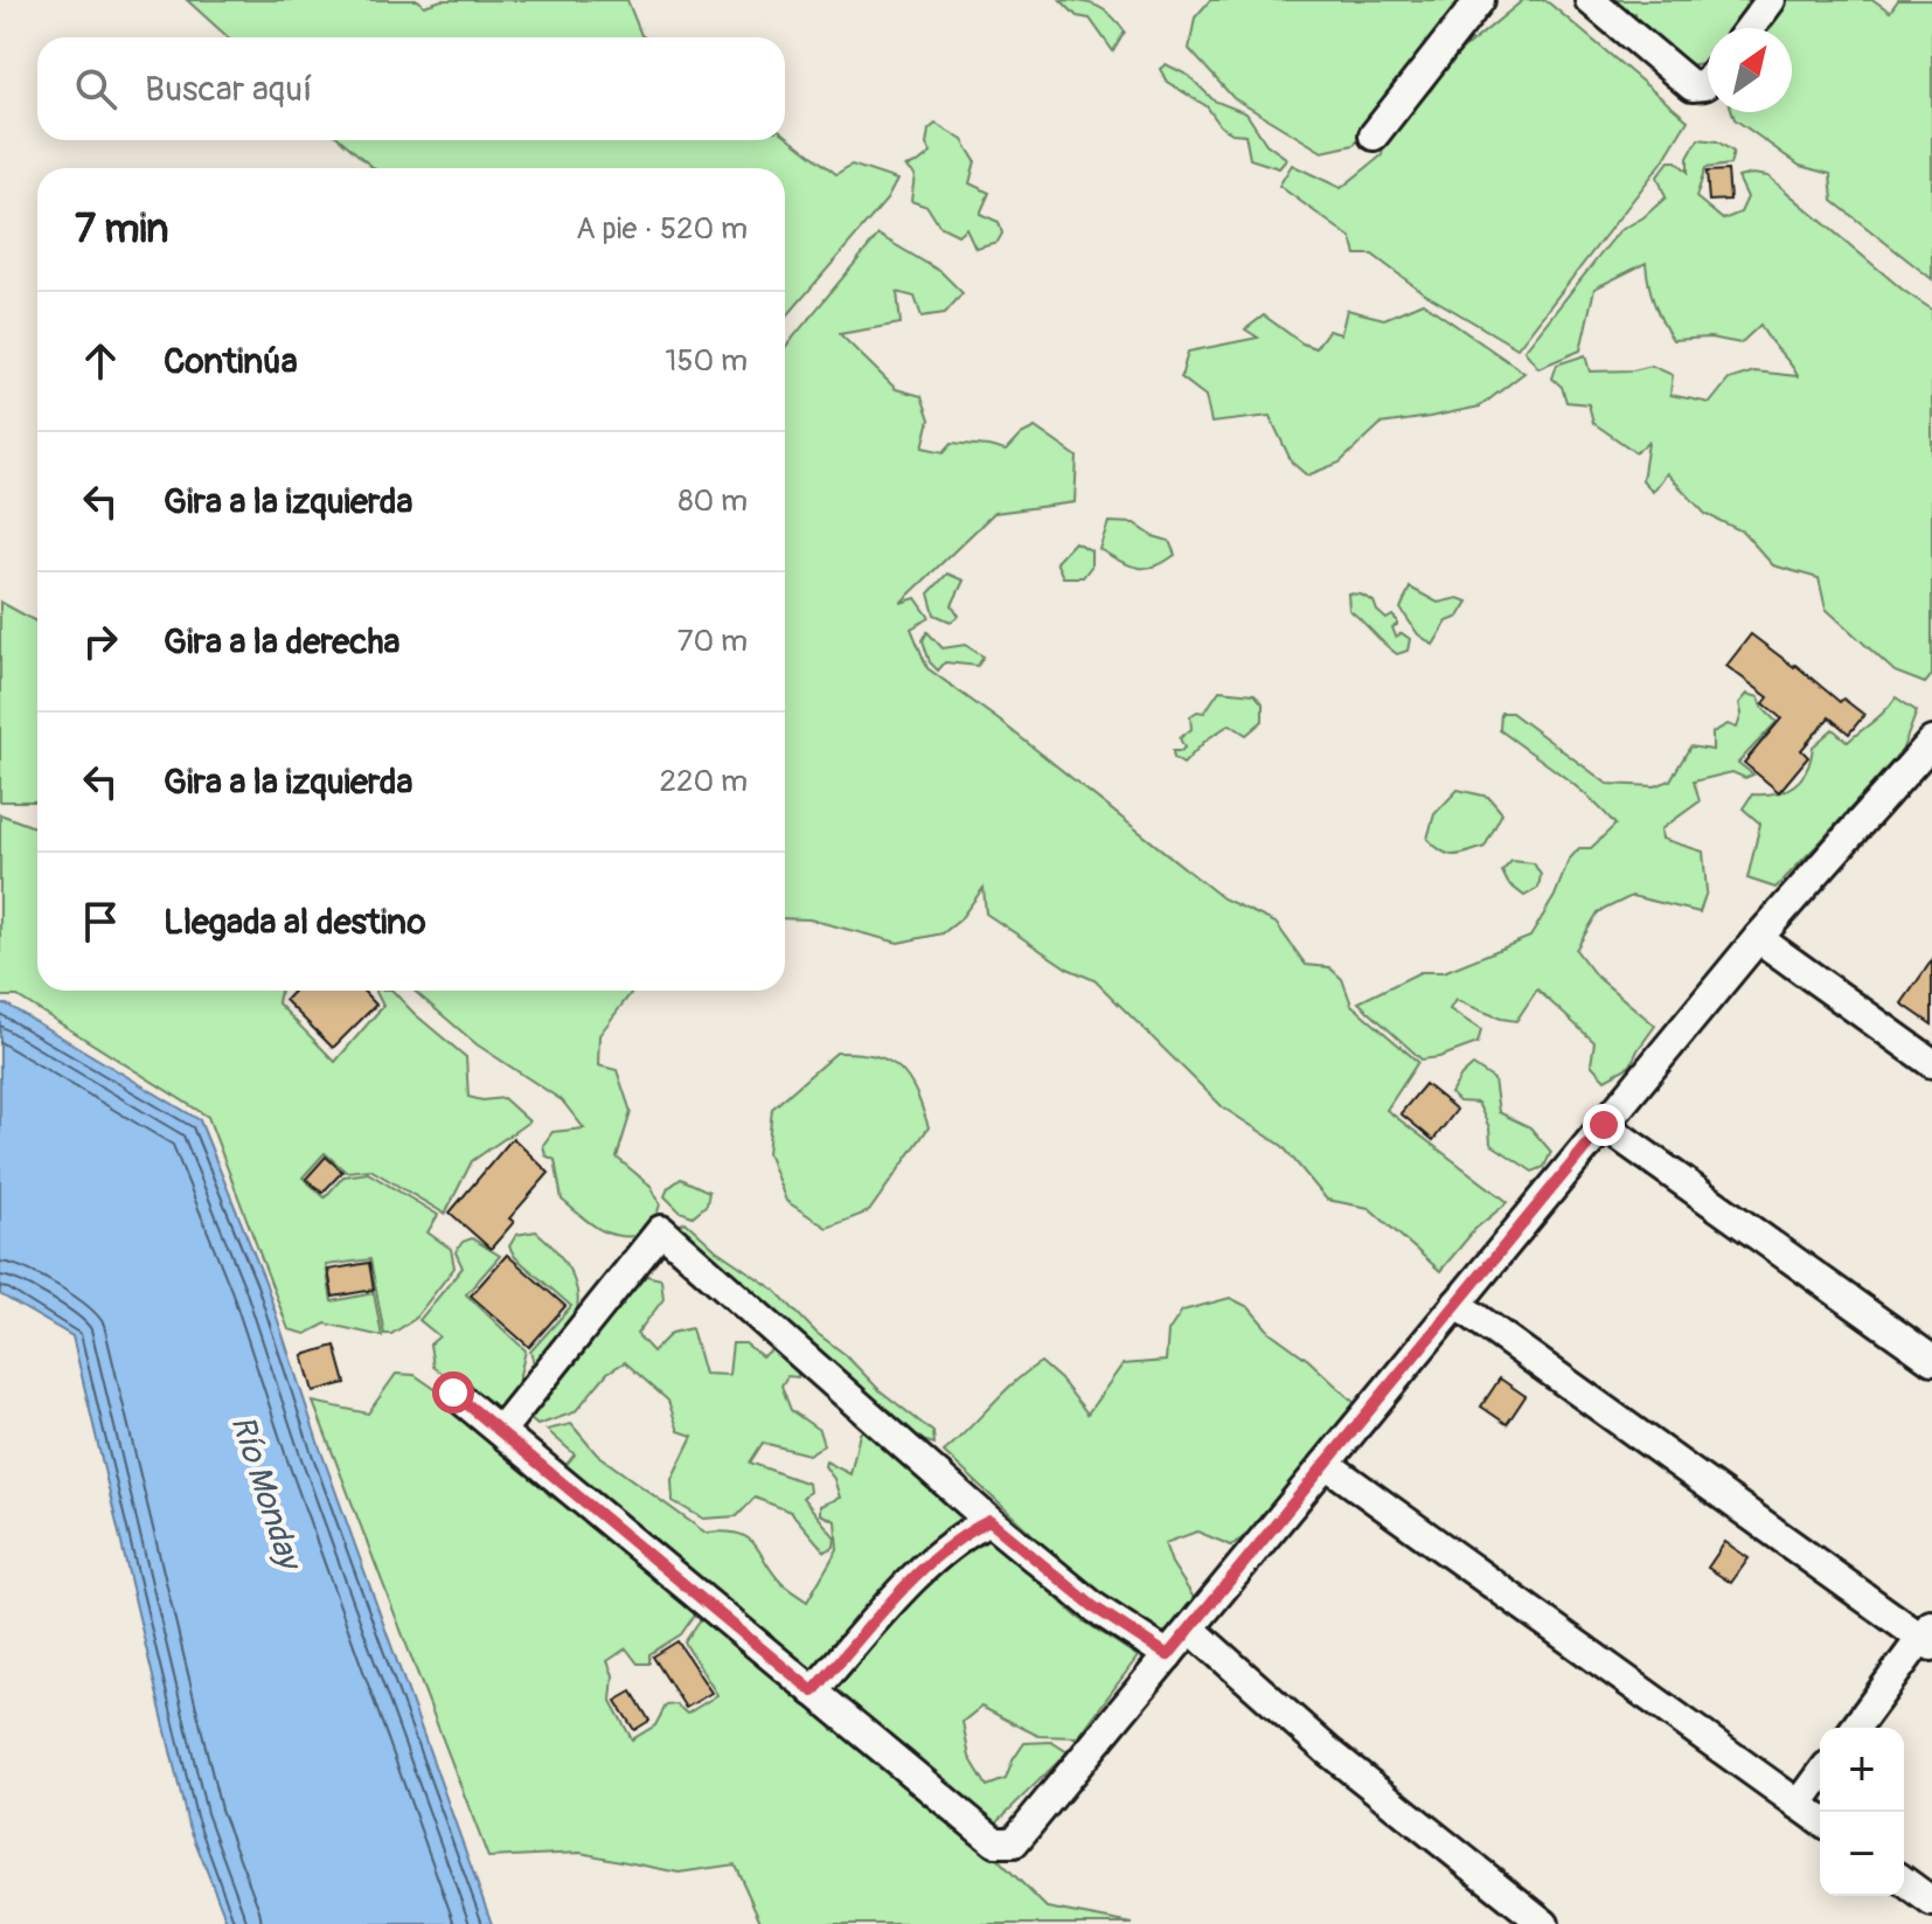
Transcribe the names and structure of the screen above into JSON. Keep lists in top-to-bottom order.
{
  "water": ["Río Monday"],
  "north": "top right",
  "page": {
    "search": "Buscar aquí",
    "heading": ["7 min", "A pie · 520 m"],
    "list": [
      ["Continúa", "150 m"],
      ["Gira a la izquierda", "80 m"],
      ["Gira a la derecha", "70 m"],
      ["Gira a la izquierda", "220 m"],
      "Llegada al destino"
    ],
    "map_buttons": ["+", "−"]
  }
}
